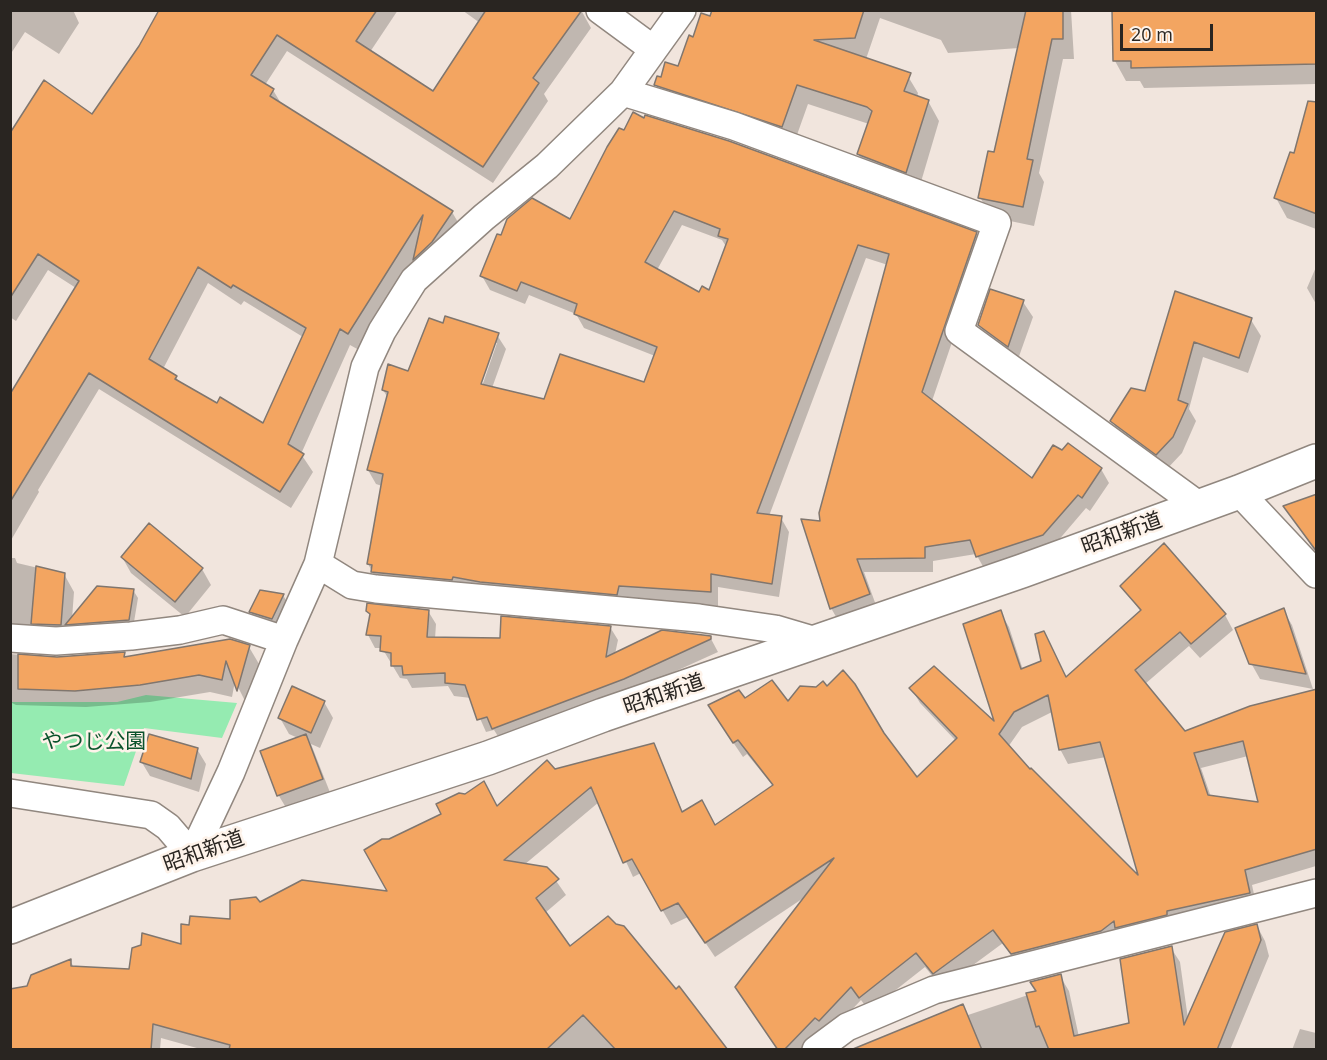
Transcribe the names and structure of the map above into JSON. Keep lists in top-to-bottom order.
{
  "streets": {
    "main road": ["昭和新道"]
  },
  "parks": ["やつじ公園"],
  "scale_bar": "20 m"
}
